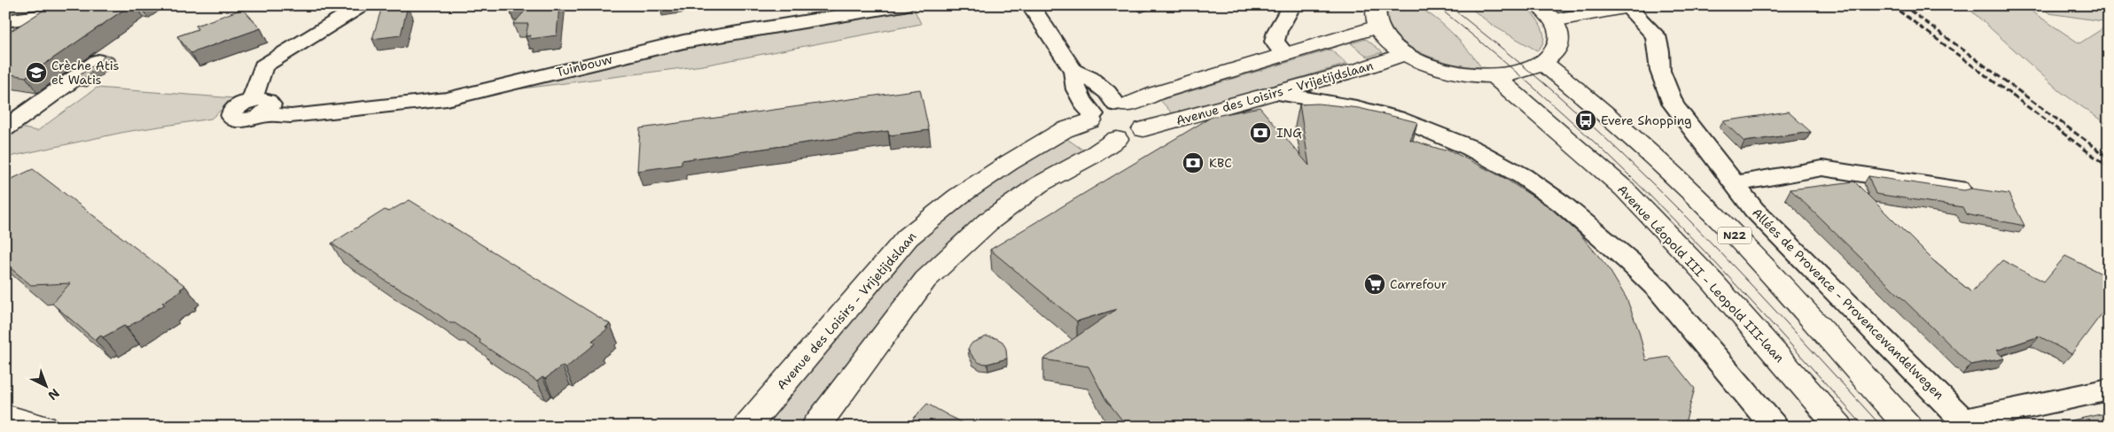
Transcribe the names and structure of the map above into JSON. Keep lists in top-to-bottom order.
{
  "streets": {
    "street": [
      "Tuinbouw",
      "Avenue des Loisirs - Vrijetijdslaan",
      "N22",
      "Avenue Léopold III - Leopold III-laan",
      "Allées de Provence - Provencewandelwegen"
    ]
  },
  "places": {
    "school or university": ["Crèche Atis et Watis"],
    "bus stop": ["Evere Shopping"],
    "bank": ["ING", "KBC"],
    "supermarket": ["Carrefour"]
  },
  "north": "bottom right"
}
